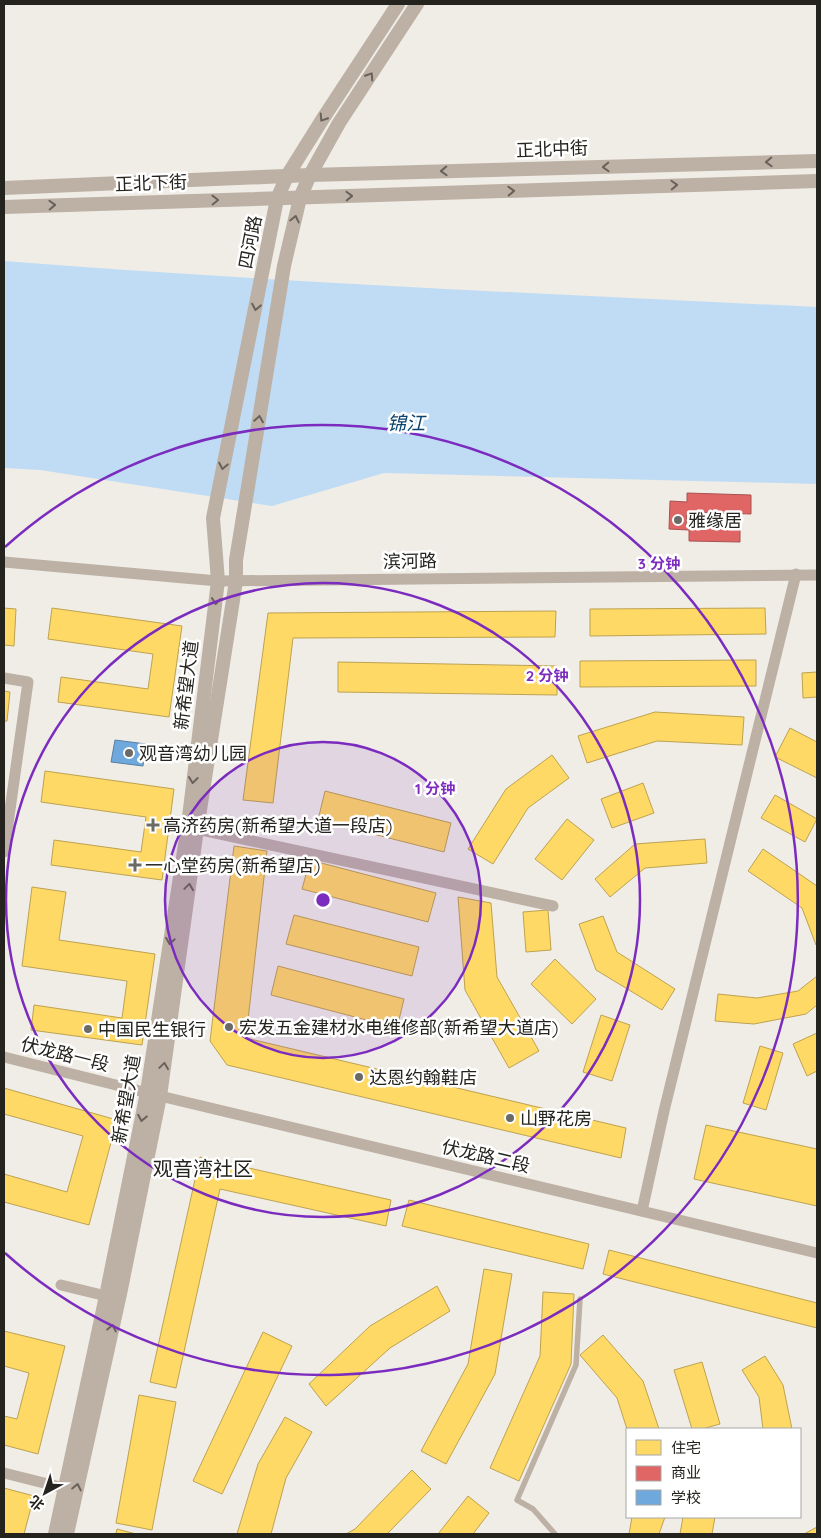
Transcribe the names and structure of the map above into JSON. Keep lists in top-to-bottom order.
{
  "streets": {
    "street": [
      "正北中街",
      "正北下街",
      "四河路",
      "滨河路",
      "新希望大道",
      "伏龙路一段",
      "伏龙路二段"
    ]
  },
  "crossings": [
    ["正北中街", "正北下街"],
    ["正北中街", "四河路"],
    ["正北下街", "四河路"],
    ["四河路", "新希望大道"],
    ["滨河路", "新希望大道"],
    ["新希望大道", "伏龙路一段"],
    ["新希望大道", "伏龙路二段"],
    ["伏龙路一段", "伏龙路二段"]
  ],
  "districts": ["观音湾社区"],
  "water": ["锦江"],
  "places": {
    "other": [
      "雅缘居",
      "观音湾幼儿园",
      "宏发五金建材水电维修部(新希望大道店)",
      "中国民生银行",
      "达恩约翰鞋店",
      "山野花房"
    ],
    "health": ["高济药房(新希望大道一段店)", "一心堂药房(新希望店)"]
  },
  "legend": ["住宅", "商业", "学校"],
  "north": "bottom left",
  "rings": ["3 分钟", "2 分钟", "1 分钟"]
}
